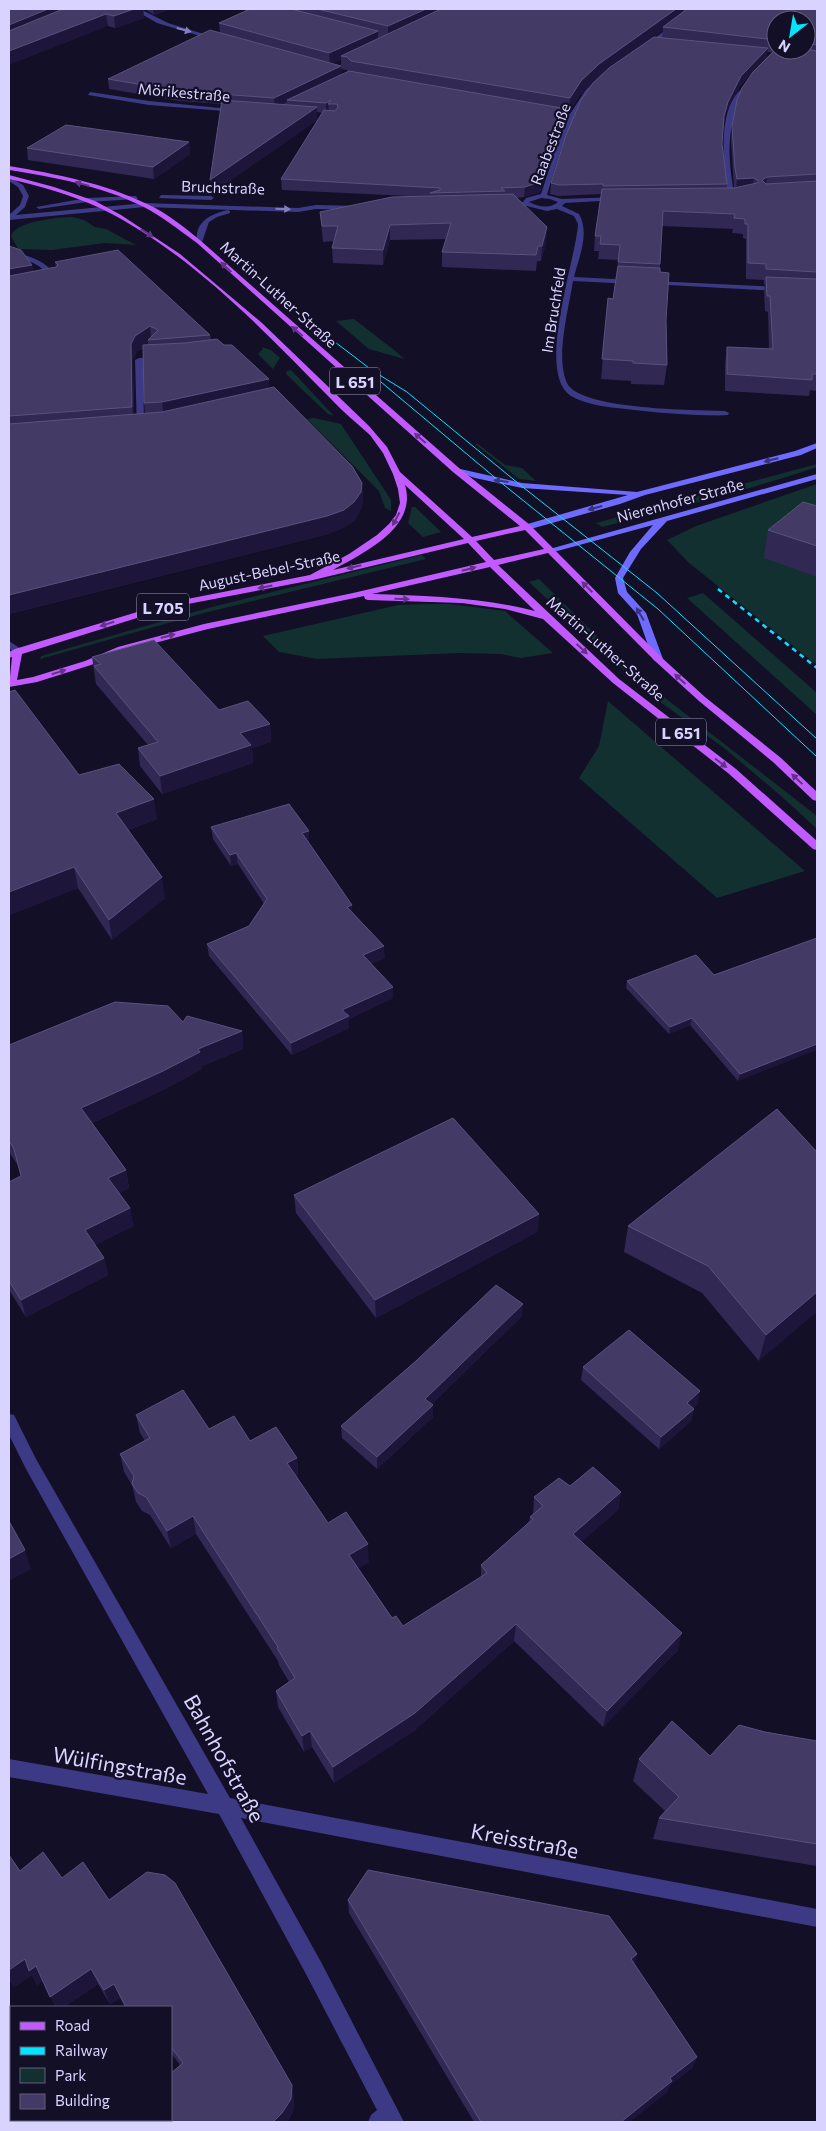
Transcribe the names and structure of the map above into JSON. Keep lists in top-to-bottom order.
{
  "streets": {
    "main road": [
      "Martin-Luther-Straße",
      "L 651",
      "Nierenhofer Straße",
      "August-Bebel-Straße",
      "L 705"
    ],
    "street": [
      "Mörikestraße",
      "Raabestraße",
      "Bruchstraße",
      "Im Bruchfeld",
      "Bahnhofstraße",
      "Wülfingstraße",
      "Kreisstraße"
    ]
  },
  "crossings": [
    ["Bruchstraße", "Martin-Luther-Straße"],
    ["Martin-Luther-Straße", "L 651"],
    ["Martin-Luther-Straße", "Nierenhofer Straße"],
    ["Martin-Luther-Straße", "August-Bebel-Straße"],
    ["Martin-Luther-Straße", "L 705"],
    ["L 651", "L 705"],
    ["Nierenhofer Straße", "L 705"],
    ["August-Bebel-Straße", "L 705"],
    ["Bahnhofstraße", "Wülfingstraße"],
    ["Bahnhofstraße", "Kreisstraße"],
    ["Wülfingstraße", "Kreisstraße"]
  ],
  "legend": [
    "Road",
    "Railway",
    "Park",
    "Building"
  ],
  "north": "bottom left"
}
